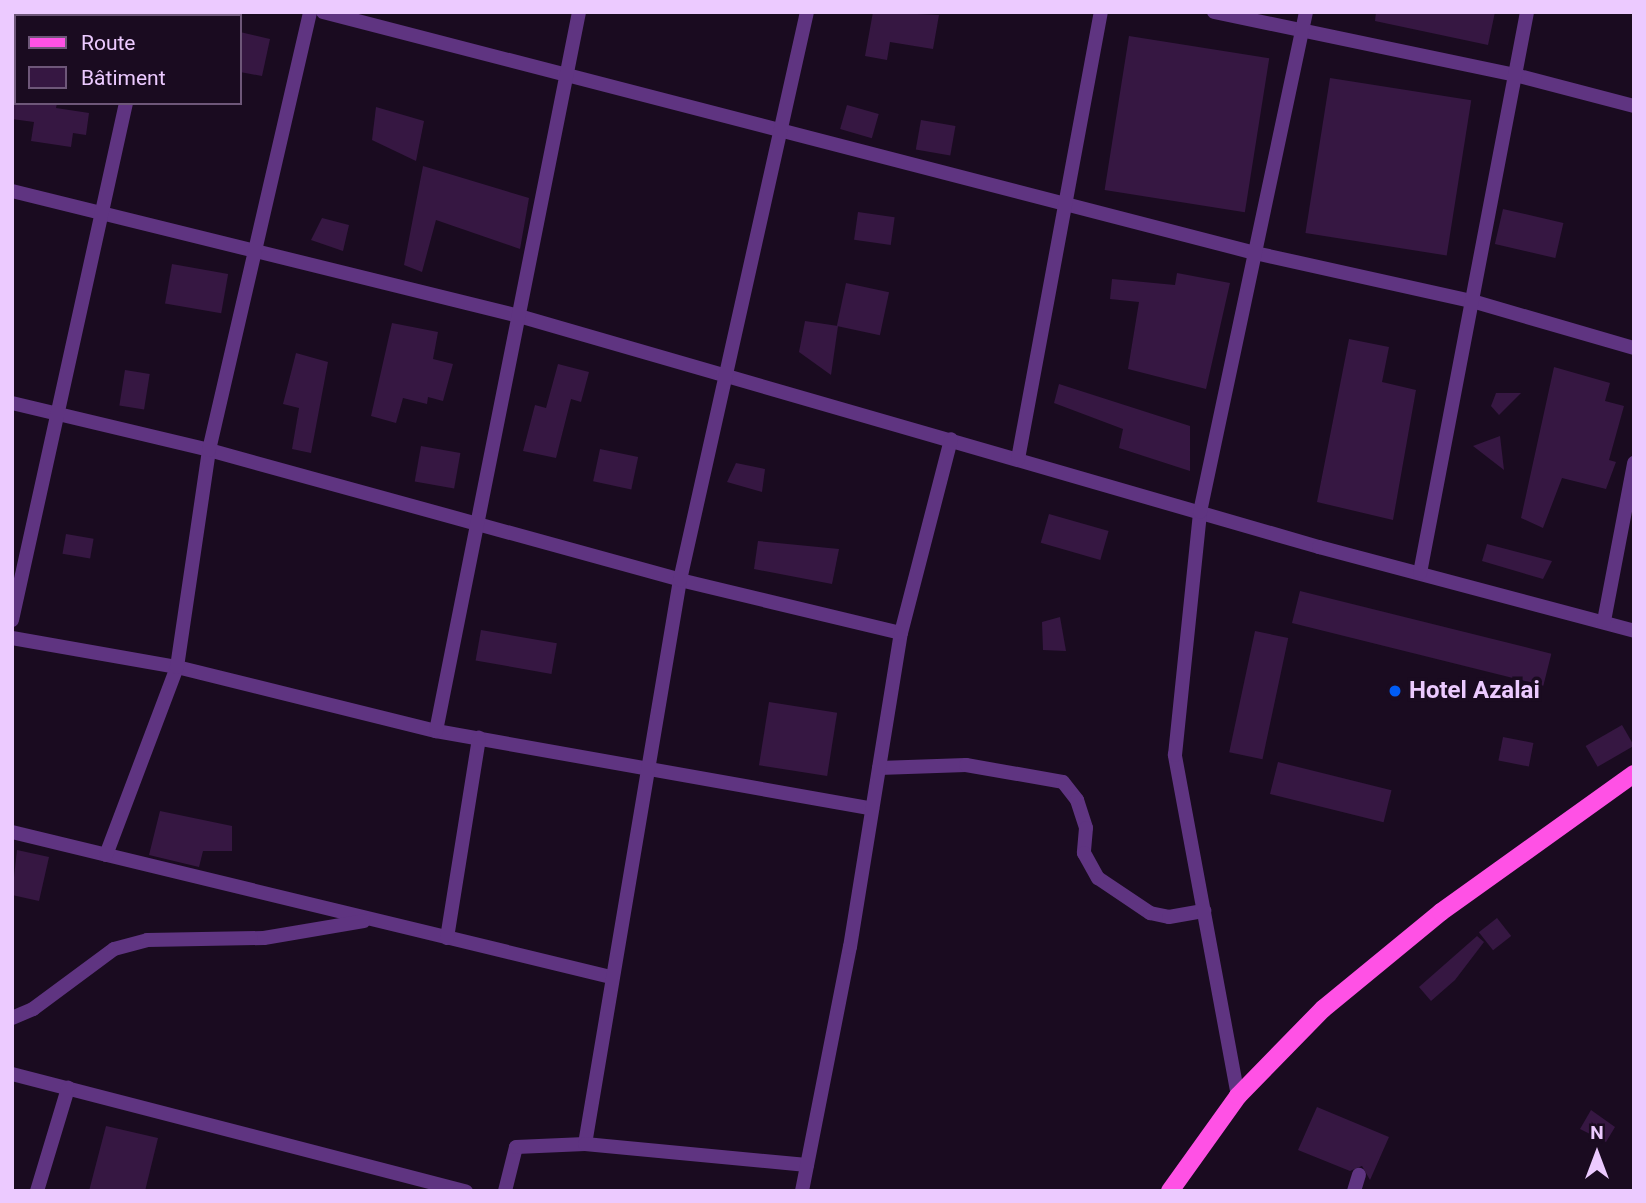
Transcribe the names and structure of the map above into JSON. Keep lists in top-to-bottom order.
{
  "places": ["Hotel Azalai"],
  "legend": ["Route", "Bâtiment"],
  "north": "top"
}
